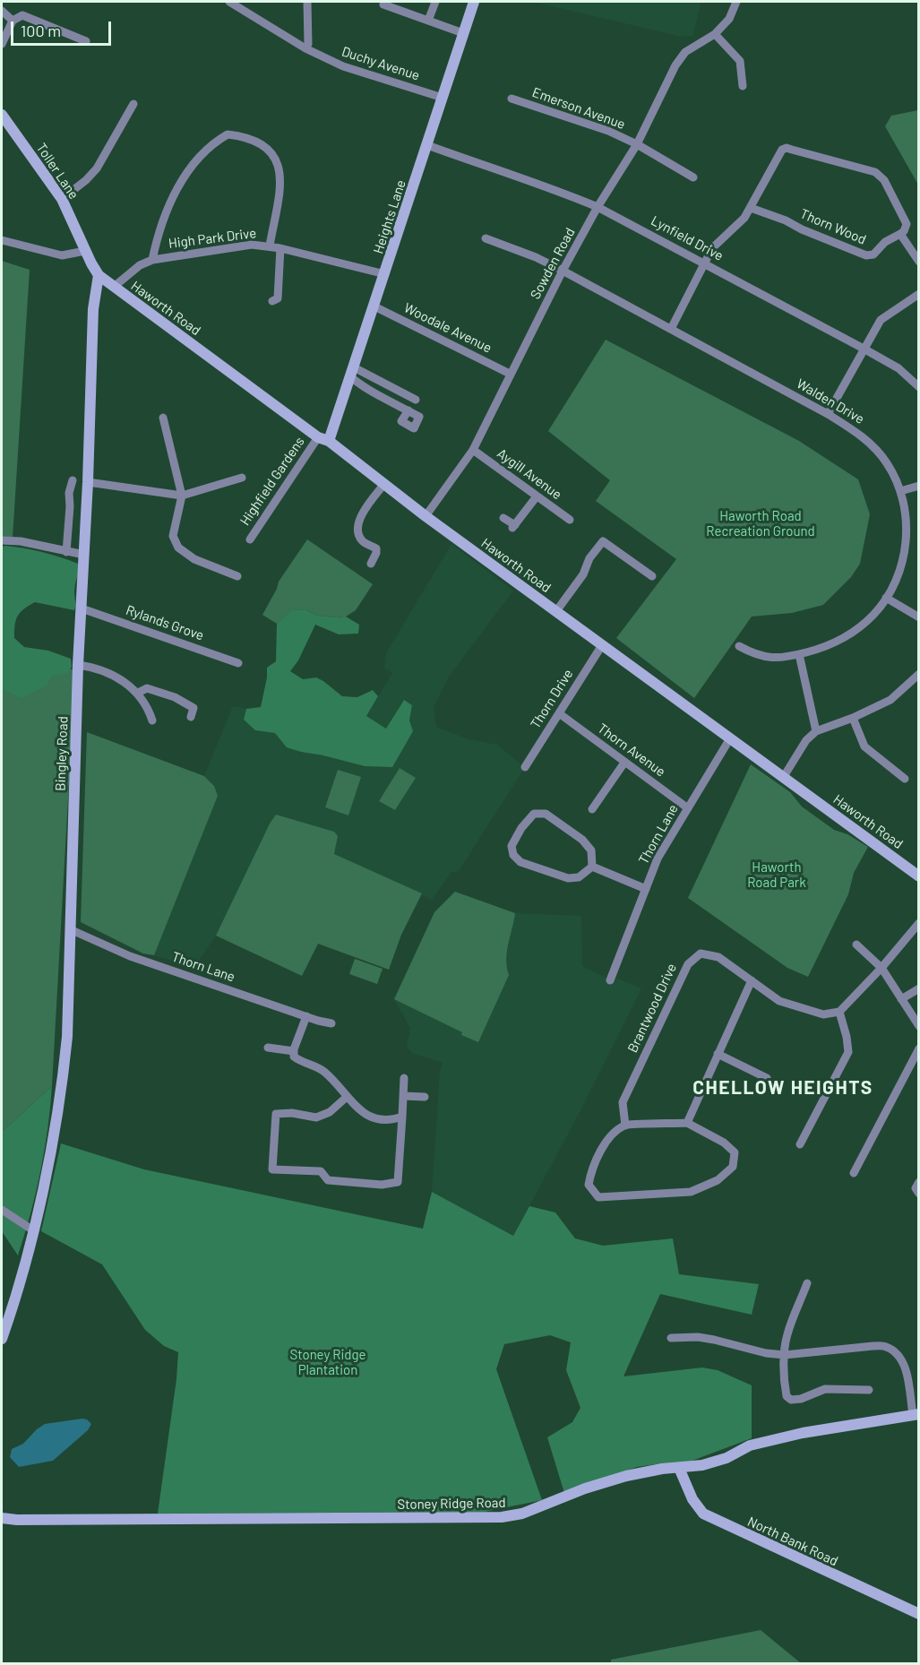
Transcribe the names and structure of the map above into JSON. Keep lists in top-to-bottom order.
{
  "streets": {
    "main road": [
      "Toller Lane",
      "Heights Lane",
      "Haworth Road",
      "Bingley Road",
      "Stoney Ridge Road",
      "North Bank Road"
    ],
    "street": [
      "Duchy Avenue",
      "Emerson Avenue",
      "Thorn Wood",
      "High Park Drive",
      "Lynfield Drive",
      "Sowden Road",
      "Woodale Avenue",
      "Walden Drive",
      "Aygill Avenue",
      "Highfield Gardens",
      "Rylands Grove",
      "Thorn Drive",
      "Thorn Avenue",
      "Thorn Lane",
      "Brantwood Drive"
    ]
  },
  "crossings": [
    ["Duchy Avenue", "Heights Lane"],
    ["Emerson Avenue", "Sowden Road"],
    ["Toller Lane", "Haworth Road"],
    ["Toller Lane", "Bingley Road"],
    ["Heights Lane", "High Park Drive"],
    ["Heights Lane", "Lynfield Drive"],
    ["Heights Lane", "Haworth Road"],
    ["Heights Lane", "Woodale Avenue"],
    ["Heights Lane", "Highfield Gardens"],
    ["High Park Drive", "Haworth Road"],
    ["Lynfield Drive", "Sowden Road"],
    ["Sowden Road", "Haworth Road"],
    ["Sowden Road", "Woodale Avenue"],
    ["Sowden Road", "Walden Drive"],
    ["Sowden Road", "Aygill Avenue"],
    ["Haworth Road", "Highfield Gardens"],
    ["Haworth Road", "Thorn Drive"],
    ["Haworth Road", "Bingley Road"],
    ["Haworth Road", "Thorn Lane"],
    ["Rylands Grove", "Bingley Road"],
    ["Thorn Drive", "Thorn Avenue"],
    ["Thorn Avenue", "Thorn Lane"],
    ["Bingley Road", "Thorn Lane"],
    ["Stoney Ridge Road", "North Bank Road"]
  ],
  "districts": ["CHELLOW HEIGHTS"],
  "parks": ["Haworth Road Recreation Ground", "Haworth Road Park", "Stoney Ridge Plantation"],
  "scale_bar": "100 m"
}
